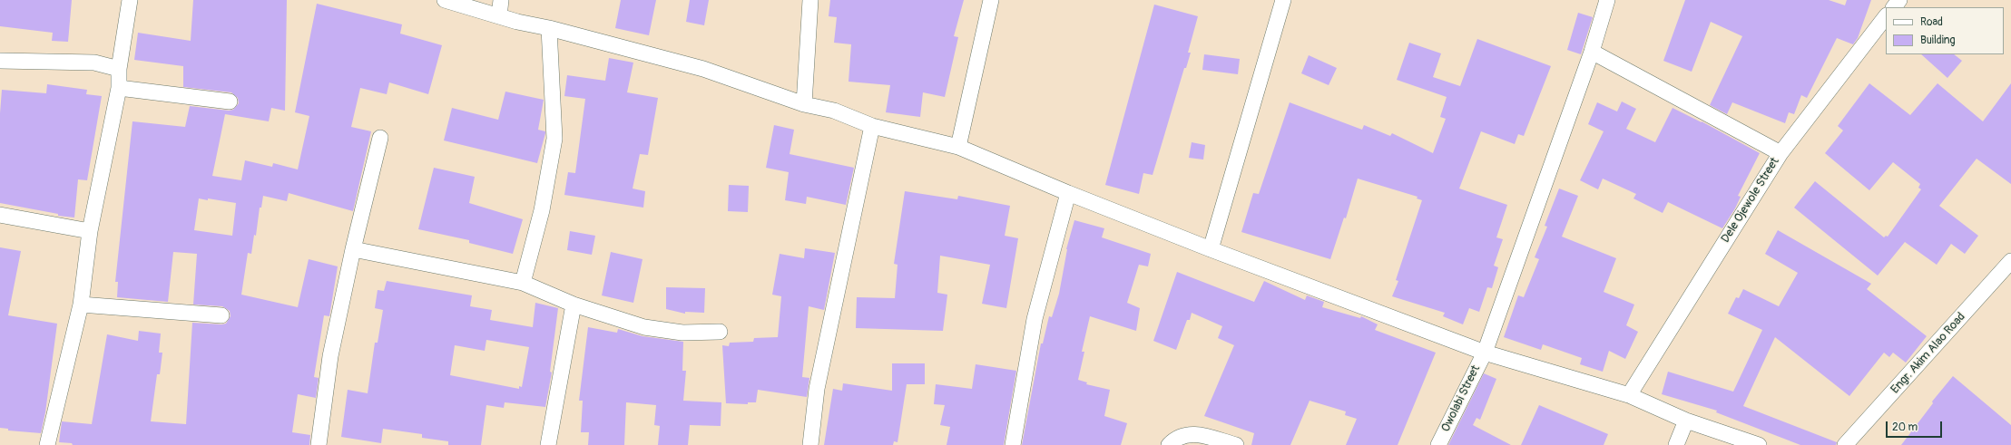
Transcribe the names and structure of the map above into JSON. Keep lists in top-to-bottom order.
{
  "streets": {
    "street": ["Dele Ojewole Street", "Engr. Akim Alao Road", "Owolabi Street"]
  },
  "legend": ["Road", "Building"],
  "scale_bar": "20 m"
}
